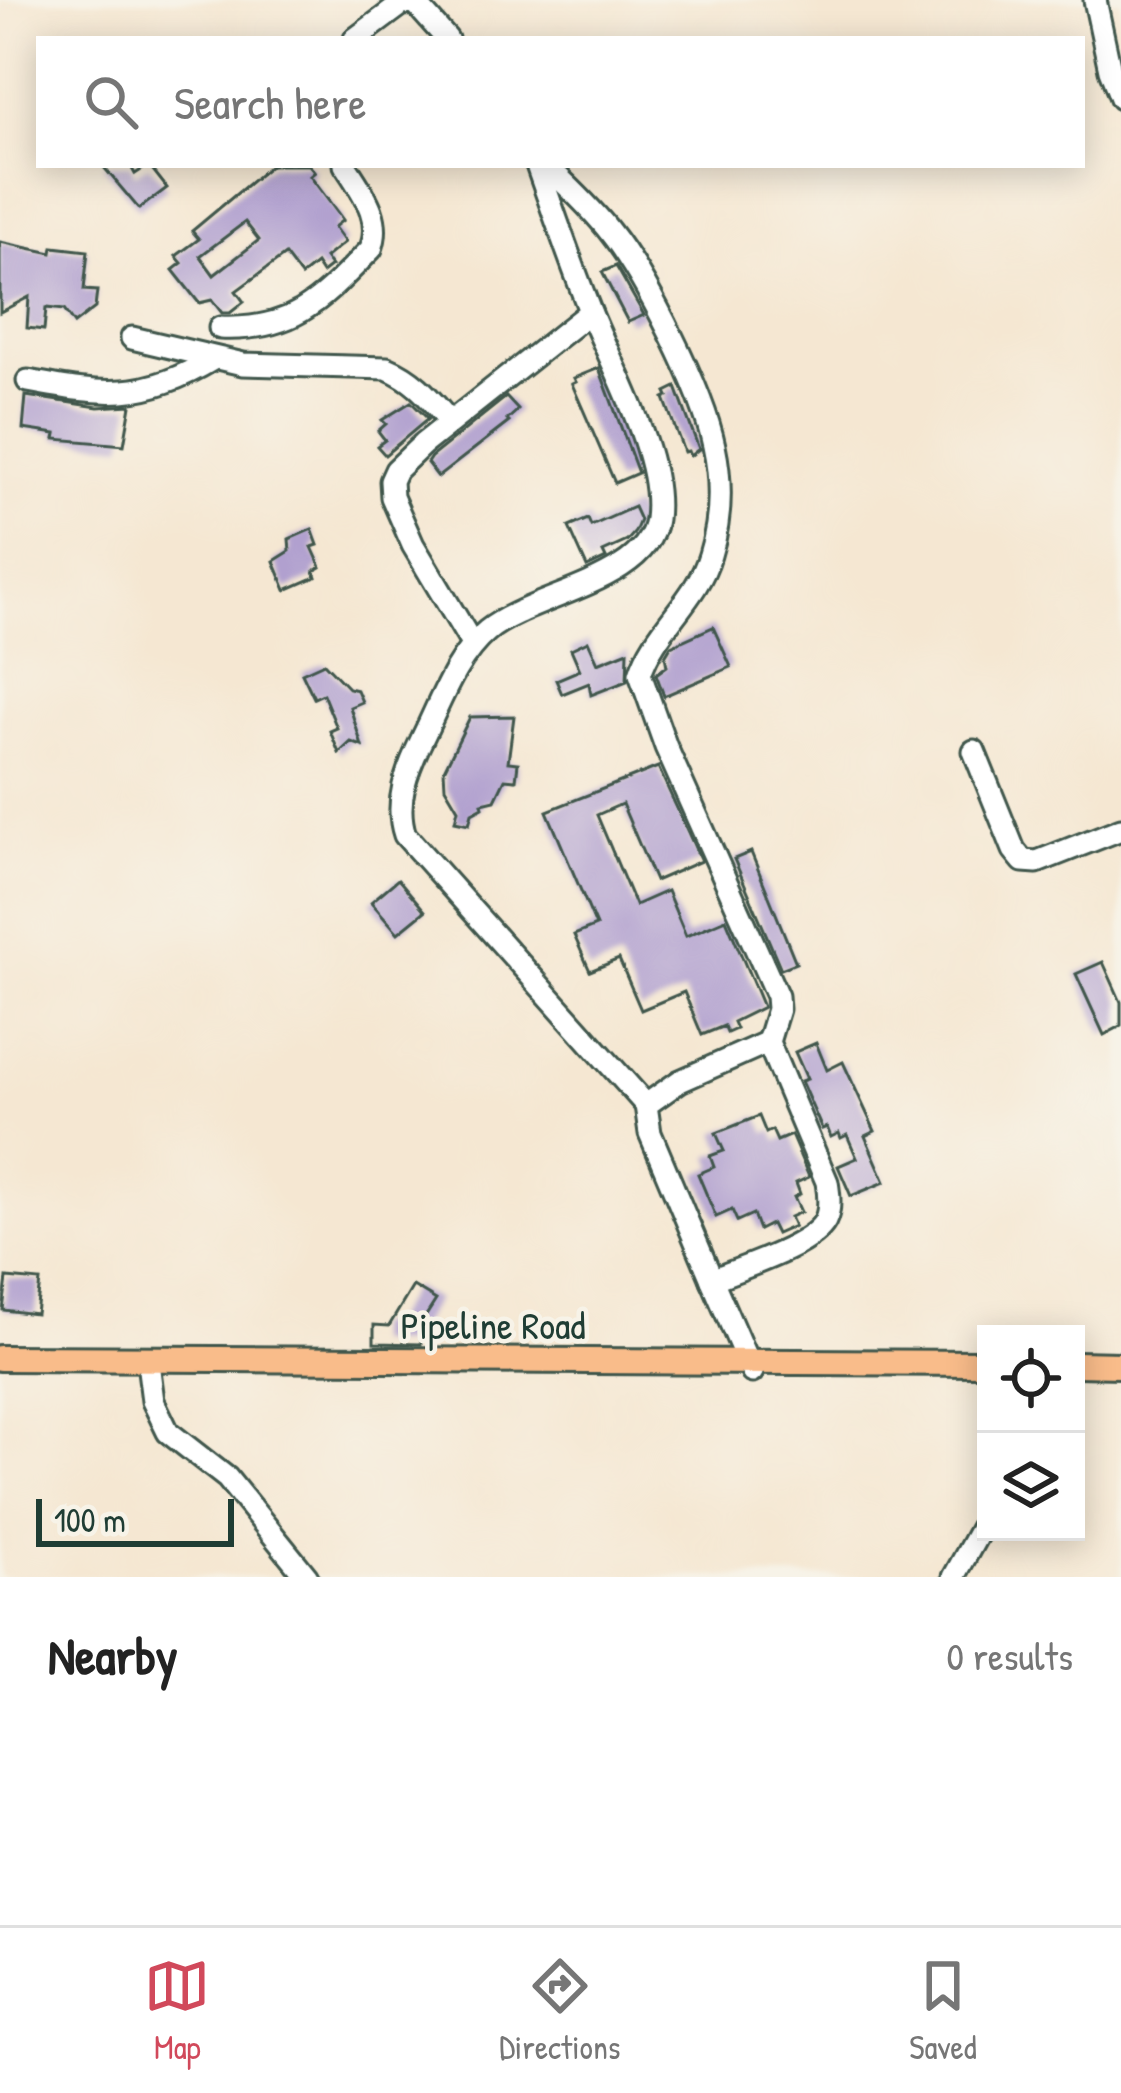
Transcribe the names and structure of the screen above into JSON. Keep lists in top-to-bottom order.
{
  "streets": {
    "main road": ["Pipeline Road"]
  },
  "scale_bar": "100 m",
  "page": {
    "search": "Search here",
    "scale": "100 m",
    "heading": ["Nearby", "0 results"],
    "nav": ["Map", "Directions", "Saved"]
  }
}
